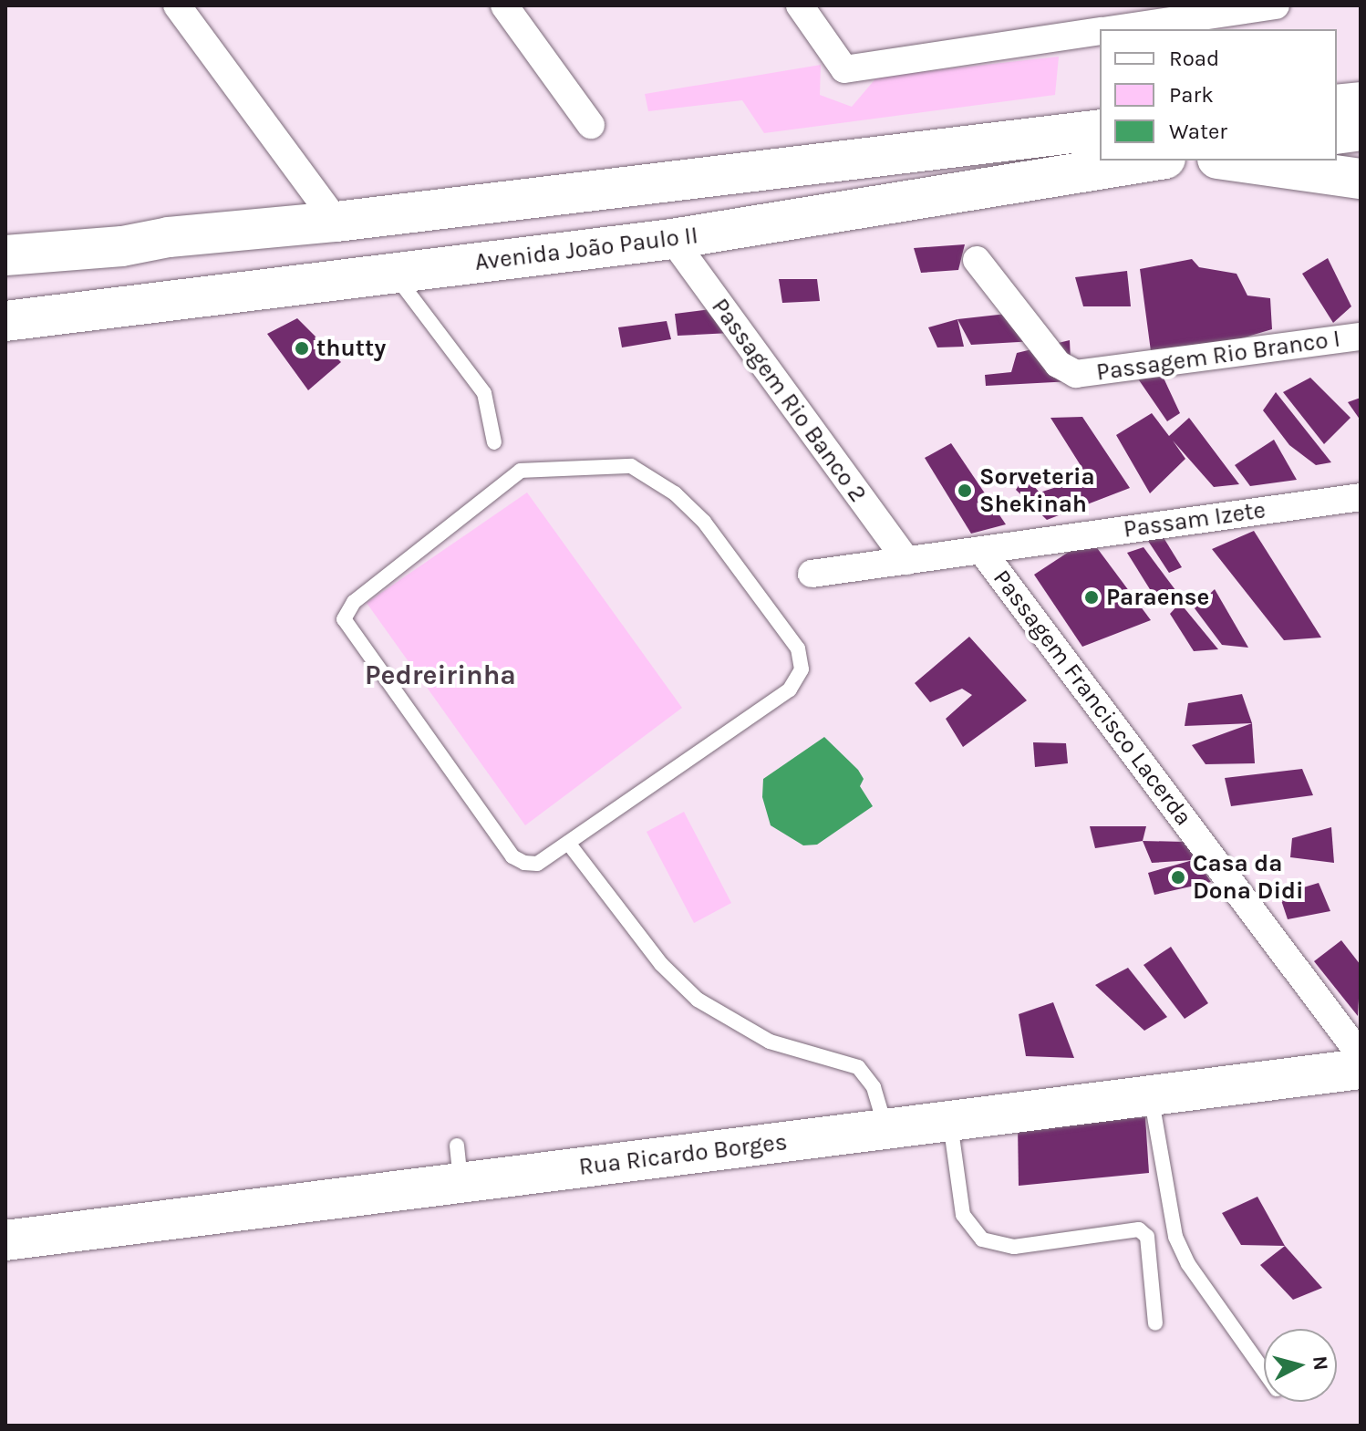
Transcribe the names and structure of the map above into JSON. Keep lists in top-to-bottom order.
{
  "streets": {
    "main road": ["Avenida João Paulo II", "Rua Ricardo Borges"],
    "street": [
      "Passagem Rio Branco I",
      "Passagem Rio Banco 2",
      "Passam Izete",
      "Passagem Francisco Lacerda"
    ]
  },
  "crossings": [
    ["Avenida João Paulo II", "Passagem Rio Banco 2"],
    ["Passagem Rio Banco 2", "Passam Izete"],
    ["Passam Izete", "Passagem Francisco Lacerda"]
  ],
  "districts": ["Pedreirinha"],
  "places": [
    "thutty",
    "Sorveteria Shekinah",
    "Paraense",
    "Casa da Dona Didi"
  ],
  "legend": ["Road", "Park", "Water"],
  "north": "right"
}
